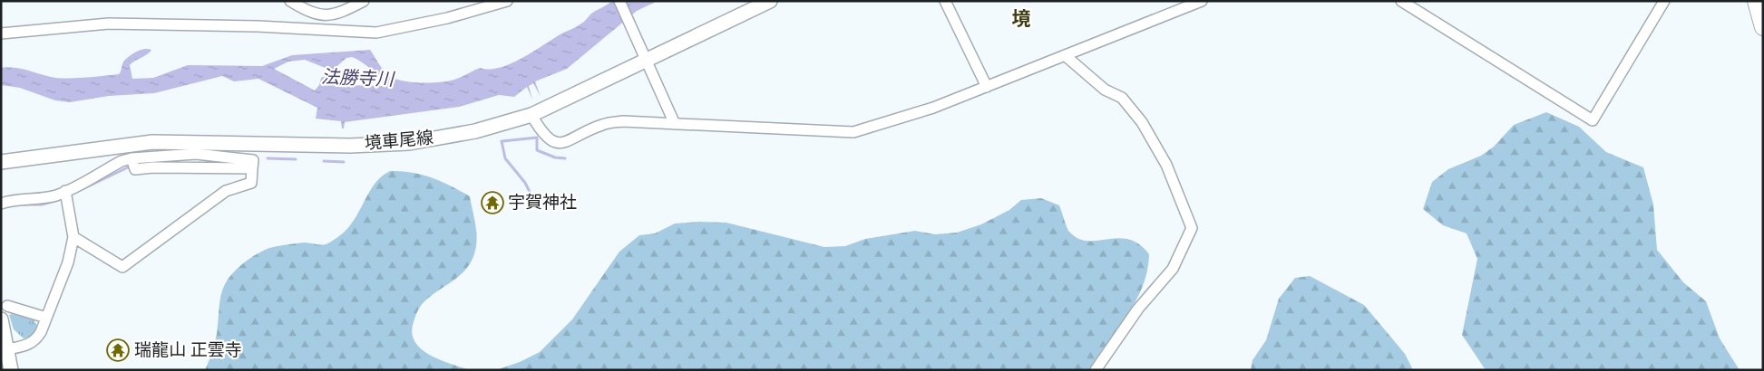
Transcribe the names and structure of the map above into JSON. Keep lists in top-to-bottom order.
{
  "streets": {
    "main road": ["境車尾線"]
  },
  "districts": ["境"],
  "water": ["法勝寺川"],
  "places": {
    "temple": ["宇賀神社", "瑞龍山 正雲寺"]
  }
}
